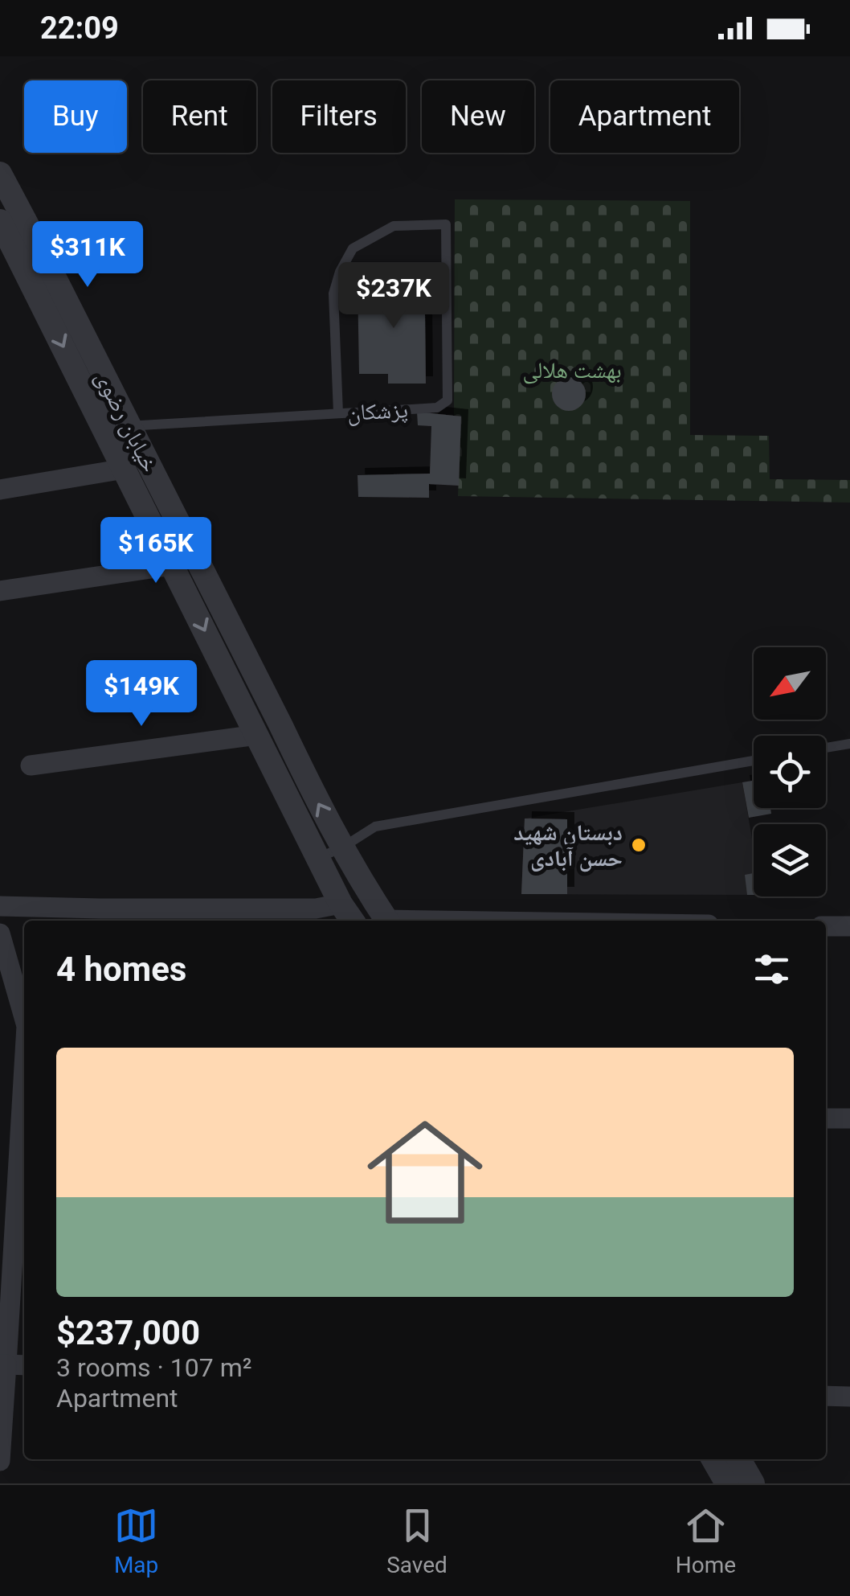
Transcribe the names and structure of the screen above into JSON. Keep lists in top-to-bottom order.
{
  "streets": {
    "street": ["خیابان رضوی"],
    "lane": ["پزشکان"]
  },
  "crossings": [
    ["پزشکان", "خیابان رضوی"]
  ],
  "parks": ["بهشت هلالی"],
  "places": ["دبستان شهید حسن آبادی"],
  "north": "bottom left",
  "page": {
    "status": "22:09",
    "chip": [
      "Buy",
      "Rent",
      "Filters",
      "New",
      "Apartment"
    ],
    "price": [
      "$311K",
      "$237K",
      "$165K",
      "$149K"
    ],
    "heading": "4 homes",
    "list": [
      {
        "name": "$237,000",
        "note": "3 rooms · 107 m² · Apartment"
      }
    ],
    "tabs": ["Map", "Saved", "Home"]
  }
}
